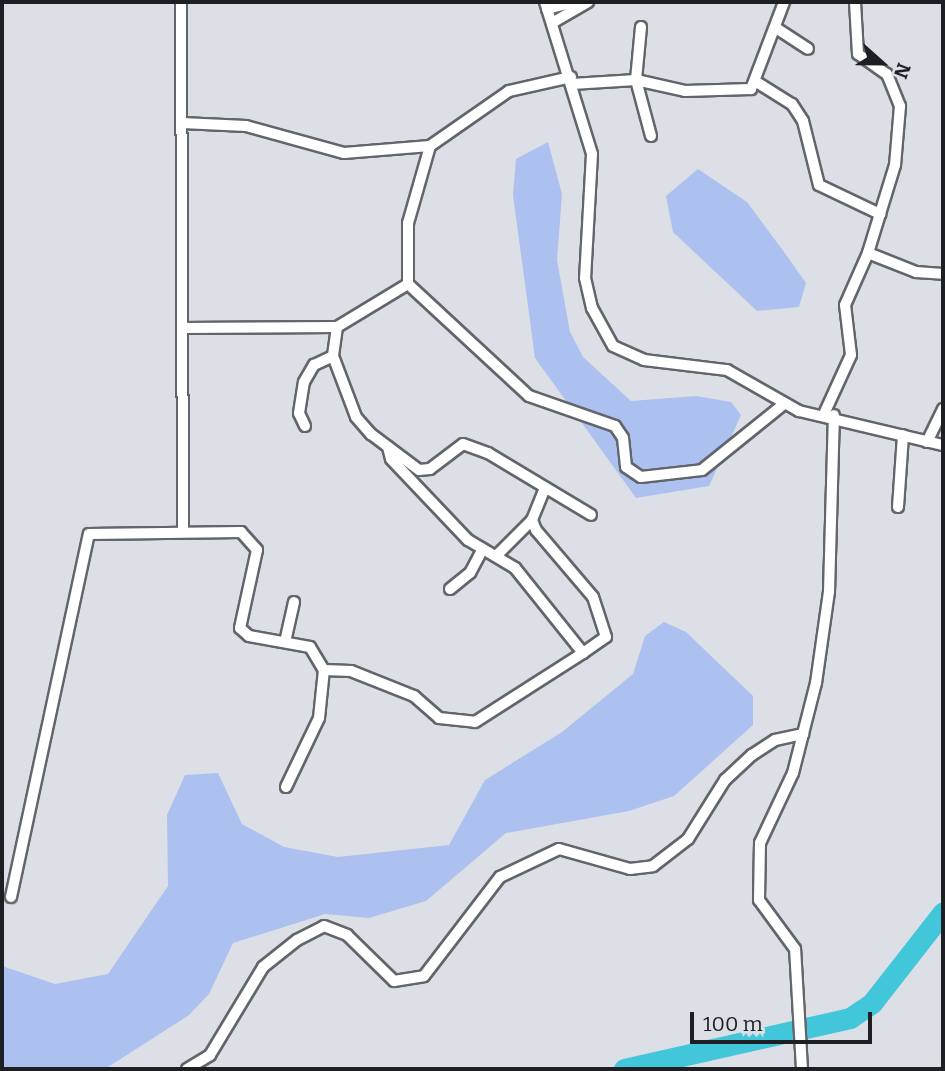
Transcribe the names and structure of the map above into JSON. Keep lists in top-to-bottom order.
{
  "scale_bar": "100 m",
  "north": "right"
}
